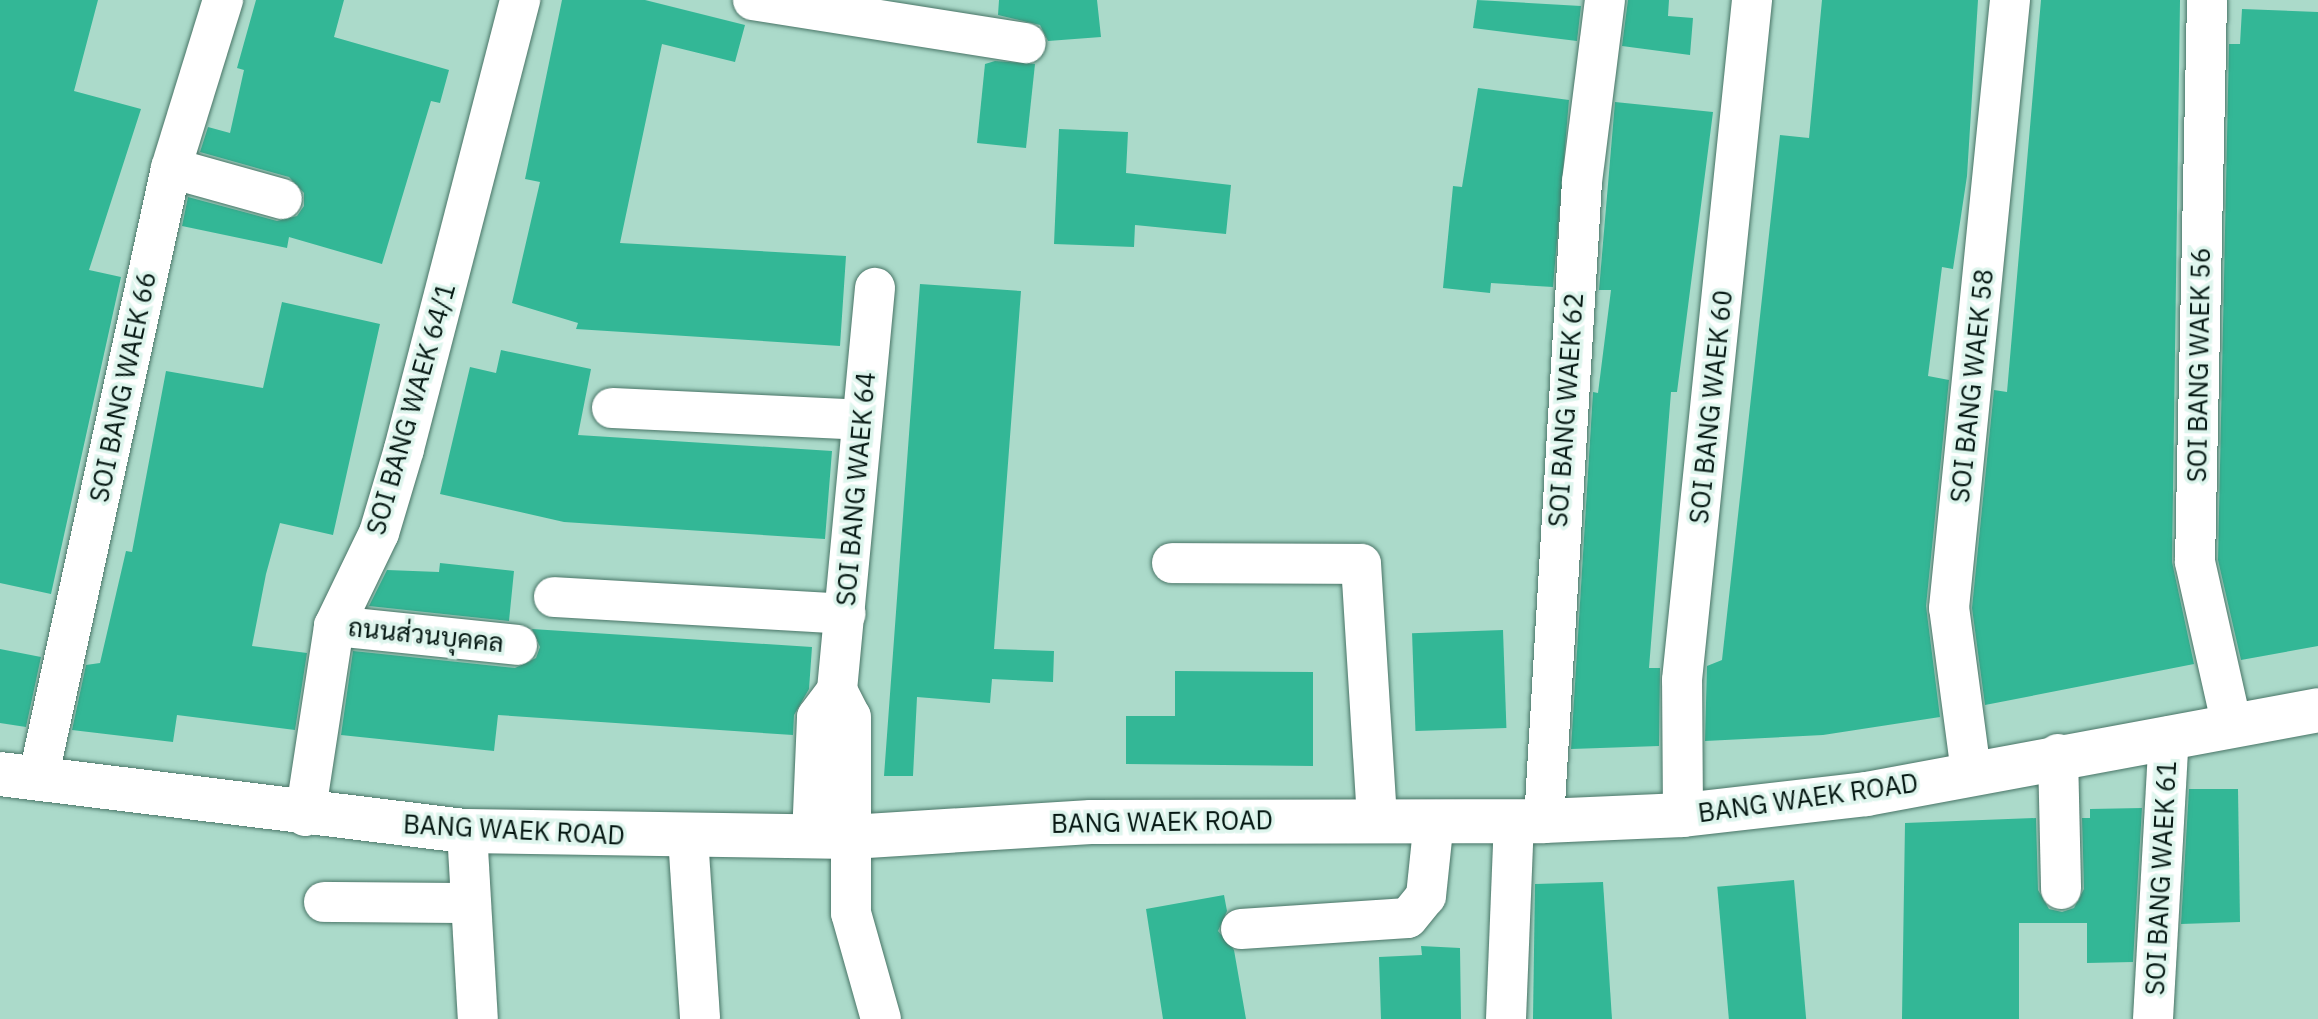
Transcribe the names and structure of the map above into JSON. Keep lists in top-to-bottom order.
{
  "streets": {
    "main road": ["BANG WAEK ROAD"],
    "street": [
      "SOI BANG WAEK 56",
      "SOI BANG WAEK 58",
      "SOI BANG WAEK 66",
      "SOI BANG WAEK 60",
      "SOI BANG WAEK 64/1",
      "SOI BANG WAEK 62",
      "SOI BANG WAEK 64",
      "ถนนส่วนบุคคล",
      "SOI BANG WAEK 61"
    ]
  },
  "crossings": [
    ["SOI BANG WAEK 56", "BANG WAEK ROAD"],
    ["SOI BANG WAEK 58", "BANG WAEK ROAD"],
    ["SOI BANG WAEK 66", "BANG WAEK ROAD"],
    ["SOI BANG WAEK 60", "BANG WAEK ROAD"],
    ["SOI BANG WAEK 64/1", "ถนนส่วนบุคคล"],
    ["SOI BANG WAEK 64/1", "BANG WAEK ROAD"],
    ["SOI BANG WAEK 62", "BANG WAEK ROAD"],
    ["SOI BANG WAEK 64", "BANG WAEK ROAD"],
    ["BANG WAEK ROAD", "SOI BANG WAEK 61"]
  ]
}
